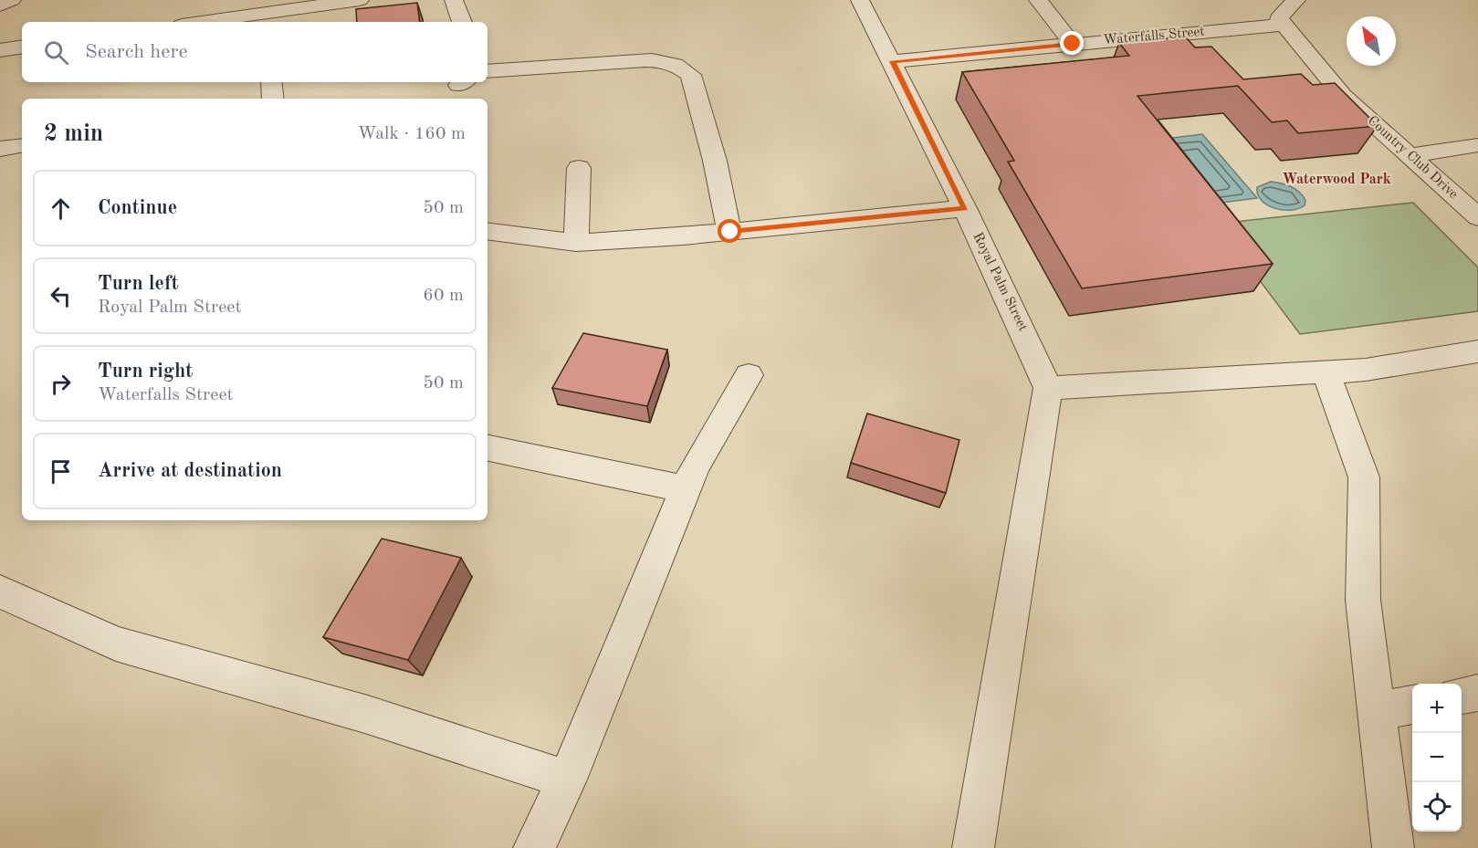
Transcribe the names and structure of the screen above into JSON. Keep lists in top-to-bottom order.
{
  "streets": {
    "street": ["Waterfalls Street", "Country Club Drive", "Royal Palm Street"]
  },
  "crossings": [
    ["Waterfalls Street", "Country Club Drive"],
    ["Waterfalls Street", "Royal Palm Street"]
  ],
  "districts": ["Waterwood Park"],
  "north": "top left",
  "page": {
    "search": "Search here",
    "heading": ["2 min", "Walk · 160 m"],
    "list": [
      ["Continue", "50 m"],
      ["Turn left", "Royal Palm Street", "60 m"],
      ["Turn right", "Waterfalls Street", "50 m"],
      "Arrive at destination"
    ],
    "map_buttons": ["+", "−"]
  }
}
